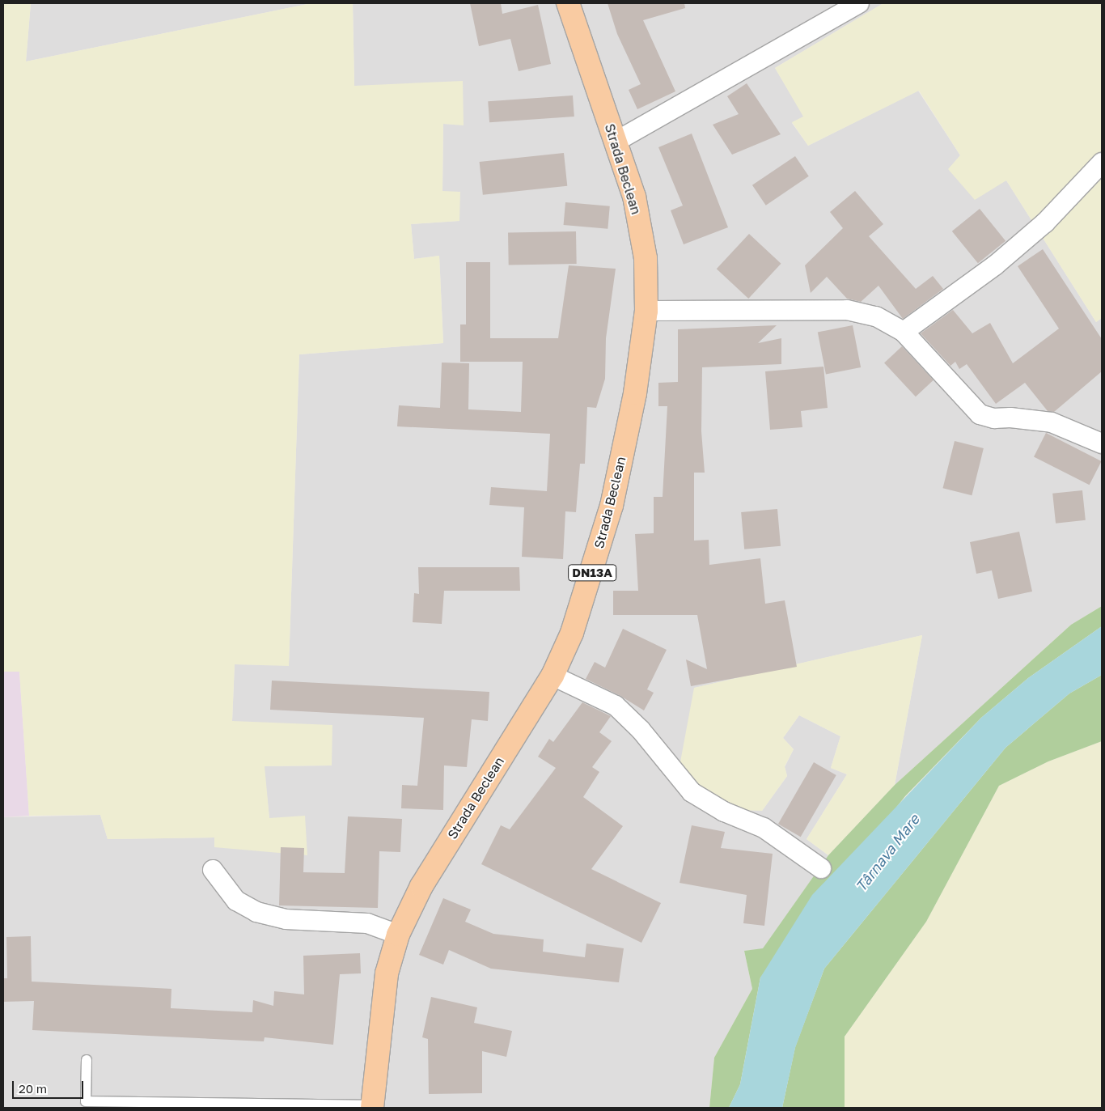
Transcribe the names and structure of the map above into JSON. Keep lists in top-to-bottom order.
{
  "streets": {
    "main road": ["Strada Beclean", "DN13A"]
  },
  "water": ["Târnava Mare"],
  "scale_bar": "20 m"
}
